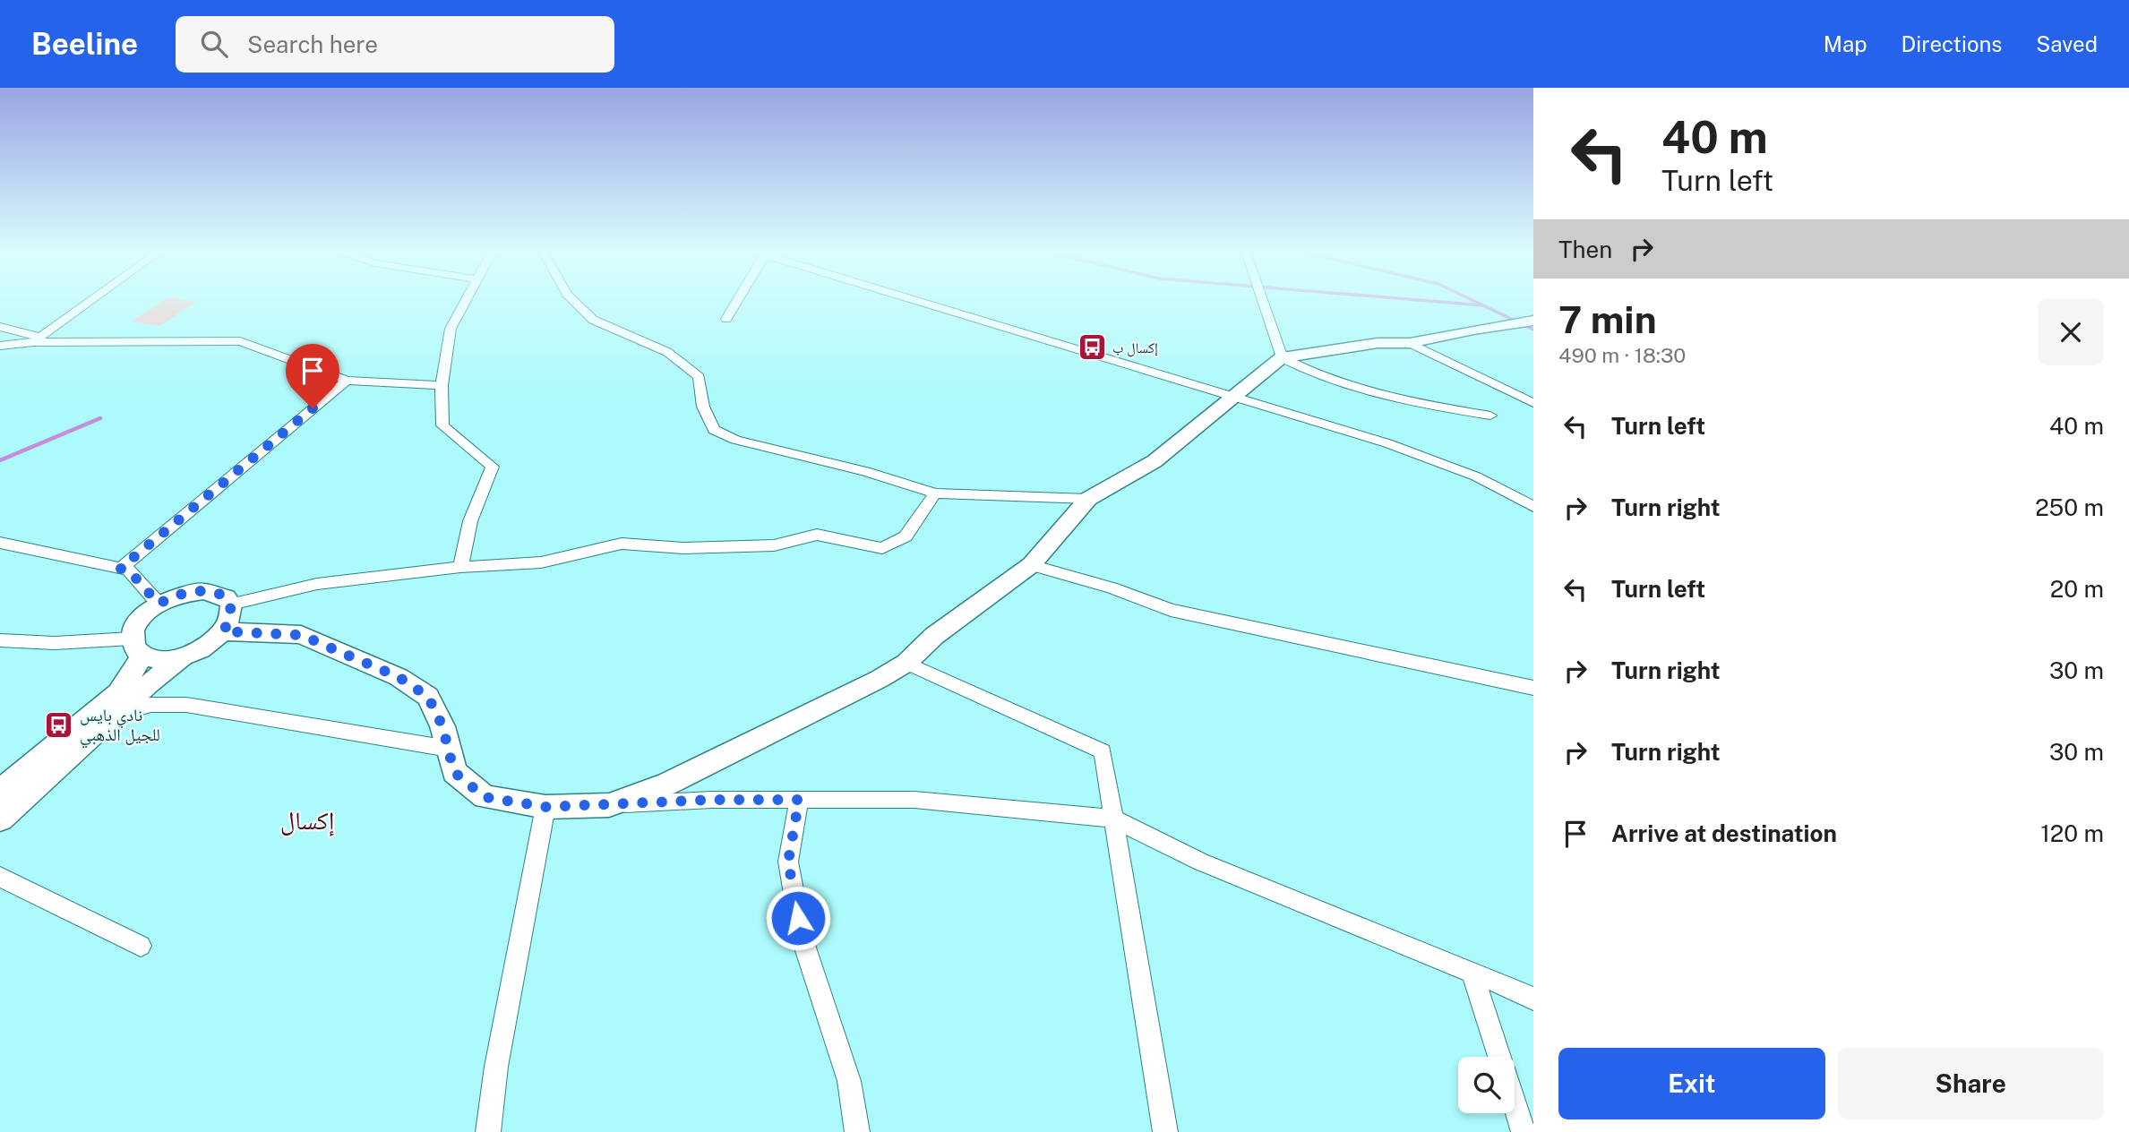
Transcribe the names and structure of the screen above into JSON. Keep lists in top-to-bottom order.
{
  "districts": ["إكسال"],
  "places": {
    "bus stop": ["إكسال ب", "نادي بايس للجيل الذهبي"]
  },
  "page": {
    "header": "Beeline",
    "search": "Search here",
    "nav": ["Map", "Directions", "Saved"],
    "turn": ["40 m", "Turn left"],
    "then": "Then",
    "heading": ["7 min", "490 m · 18:30"],
    "list": [
      {
        "name": "Turn left",
        "value": "40 m"
      },
      {
        "name": "Turn right",
        "value": "250 m"
      },
      {
        "name": "Turn left",
        "value": "20 m"
      },
      {
        "name": "Turn right",
        "value": "30 m"
      },
      {
        "name": "Turn right",
        "value": "30 m"
      },
      {
        "name": "Arrive at destination",
        "value": "120 m"
      }
    ],
    "buttons": ["Exit", "Share"]
  }
}
